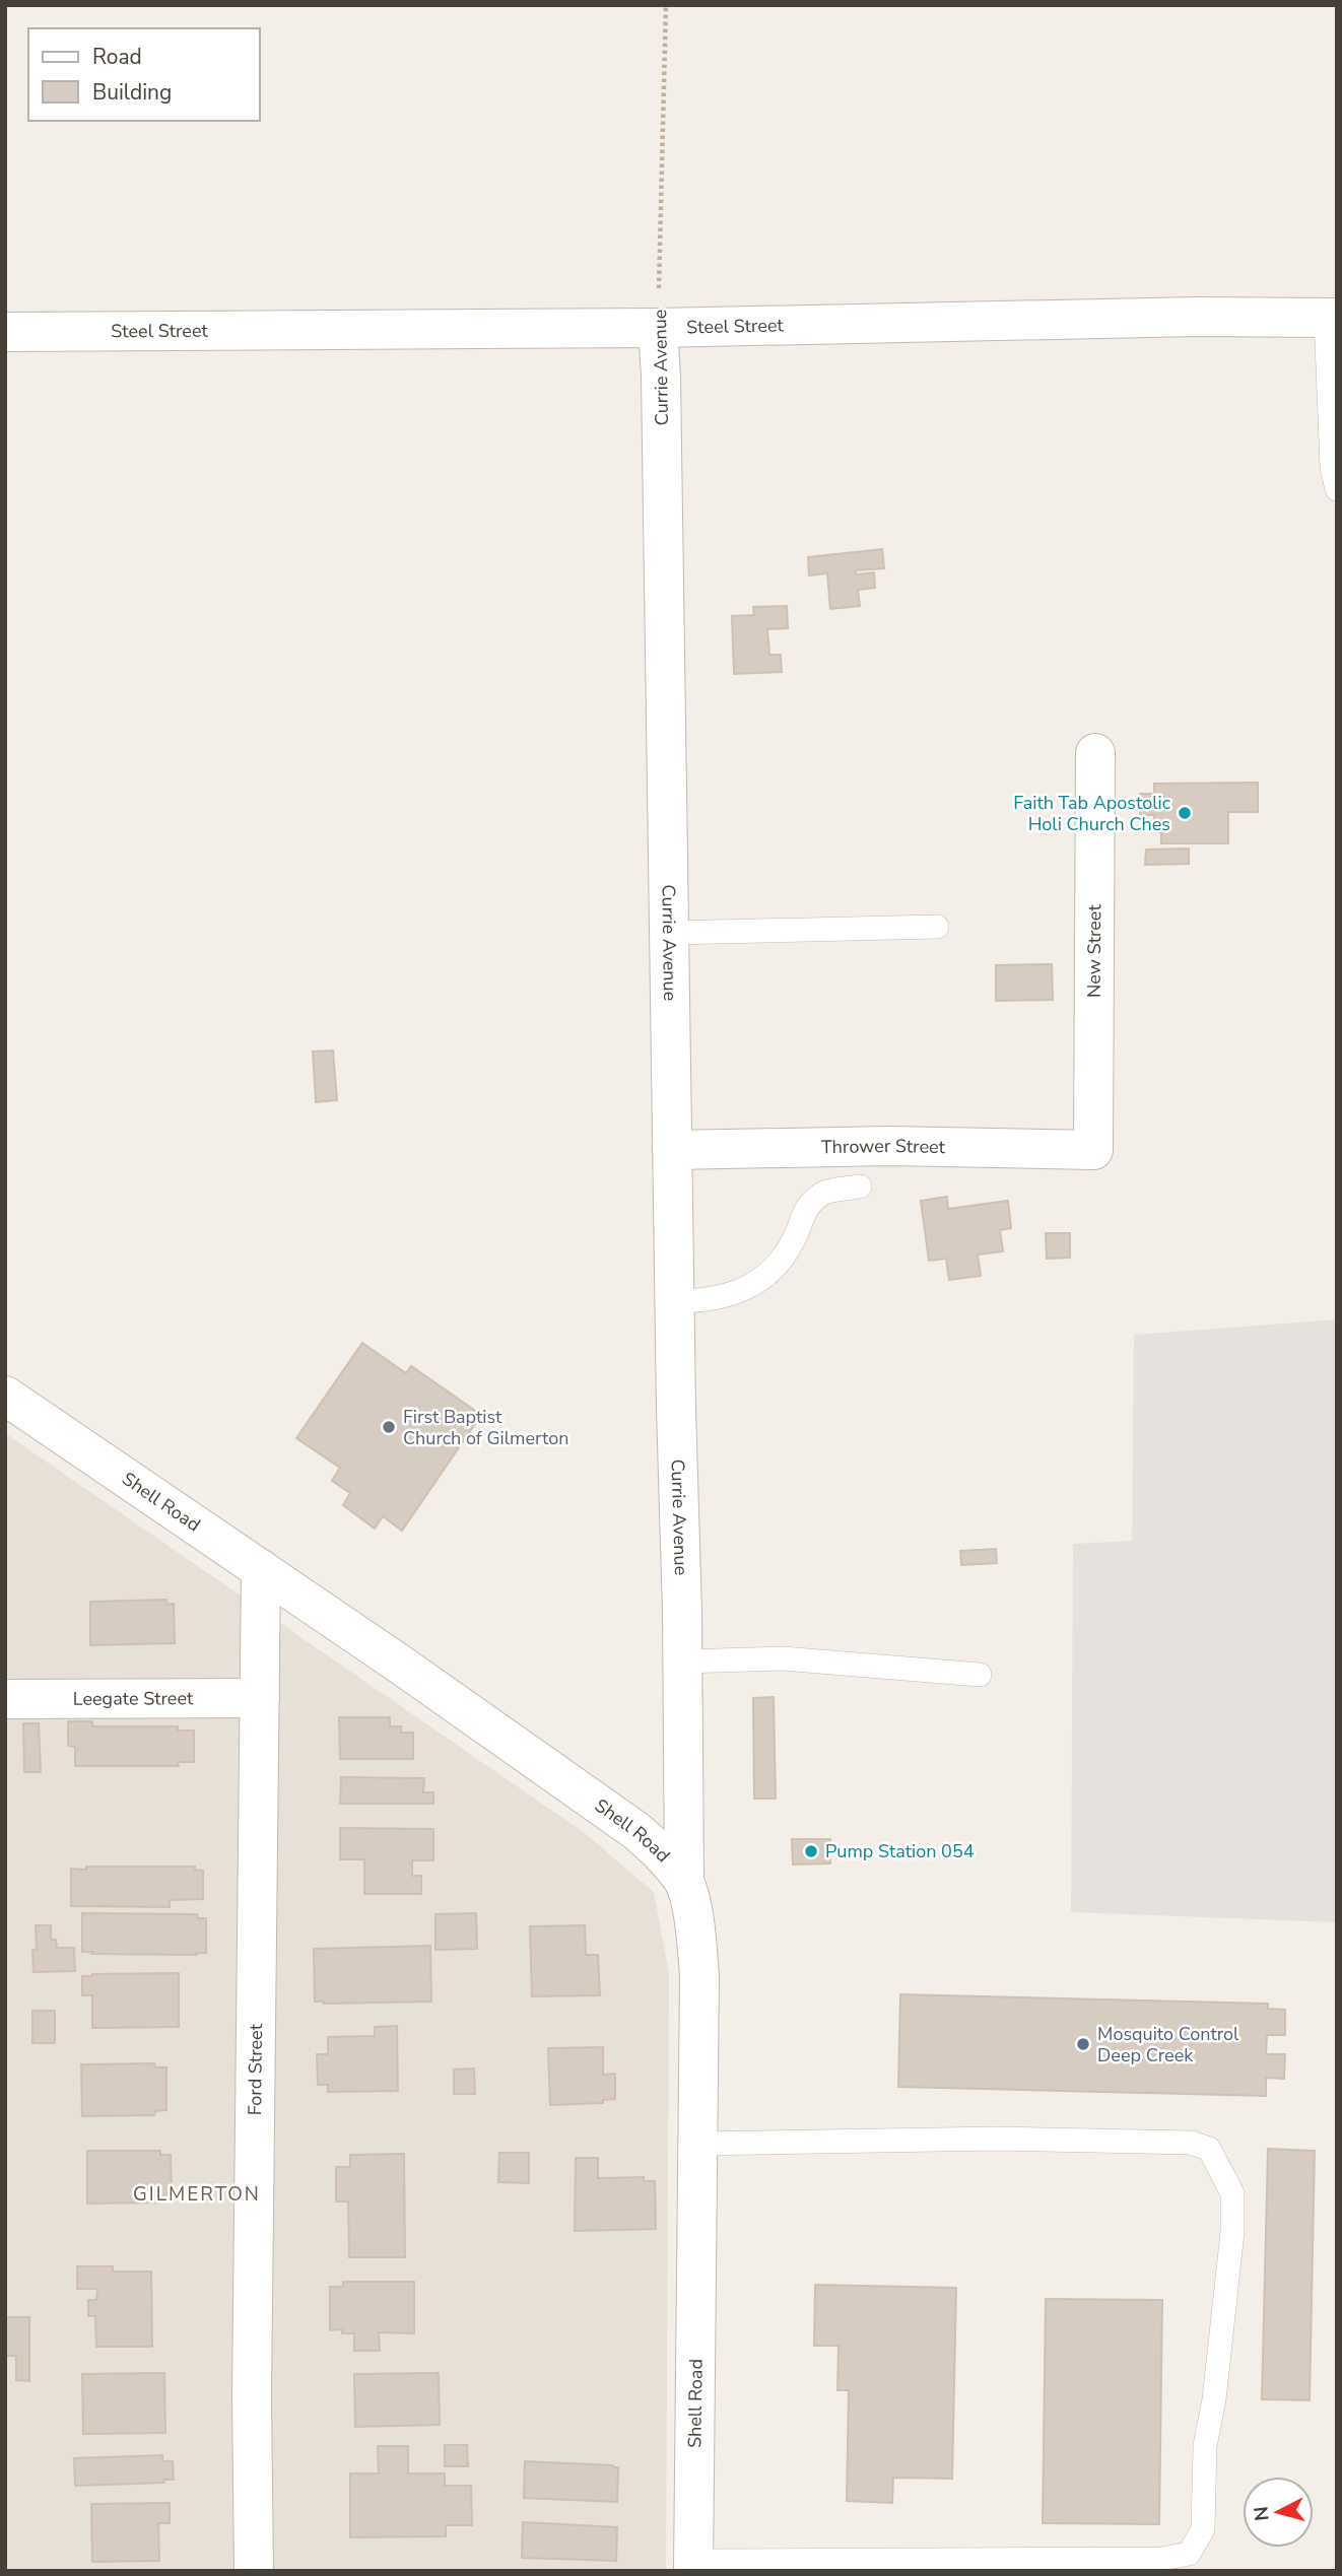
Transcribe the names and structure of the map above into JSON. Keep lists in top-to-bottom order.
{
  "streets": {
    "street": [
      "Steel Street",
      "Currie Avenue",
      "New Street",
      "Thrower Street",
      "Shell Road",
      "Leegate Street",
      "Ford Street"
    ]
  },
  "crossings": [
    ["Steel Street", "Currie Avenue"],
    ["Currie Avenue", "Thrower Street"],
    ["Currie Avenue", "Shell Road"],
    ["New Street", "Thrower Street"],
    ["Shell Road", "Ford Street"],
    ["Leegate Street", "Ford Street"]
  ],
  "districts": ["GILMERTON"],
  "places": [
    "Faith Tab Apostolic Holi Church Ches",
    "First Baptist Church of Gilmerton",
    "Pump Station 054",
    "Mosquito Control Deep Creek"
  ],
  "legend": ["Road", "Building"],
  "north": "left"
}
